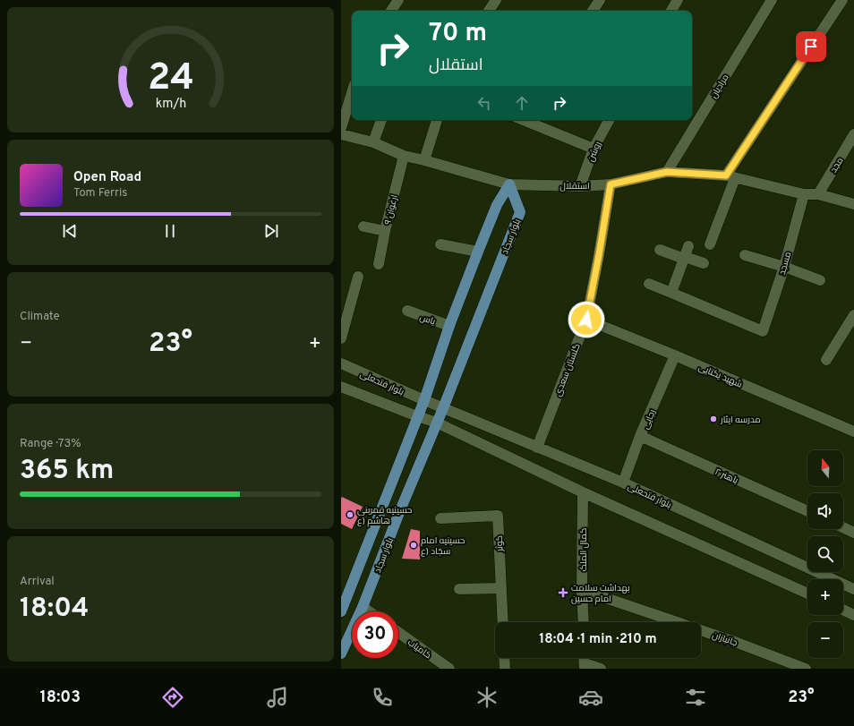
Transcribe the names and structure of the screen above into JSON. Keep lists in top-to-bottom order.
{
  "streets": {
    "main road": ["بلوار سجاد"],
    "street": [
      "مرادیان",
      "روشن",
      "مجد",
      "استقلال",
      "ارغوان ۹",
      "مسجد",
      "یاس",
      "گلستان سعدی",
      "شهید یکتایی",
      "بلوار فتحعلی",
      "رجایی",
      "باهنر ۲",
      "کوثر",
      "کمال الملک",
      "جانبازان",
      "کامیاب"
    ]
  },
  "crossings": [
    ["مرادیان", "استقلال"],
    ["روشن", "استقلال"],
    ["مجد", "استقلال"],
    ["استقلال", "ارغوان ۹"],
    ["استقلال", "بلوار سجاد"],
    ["استقلال", "مسجد"],
    ["استقلال", "گلستان سعدی"],
    ["بلوار سجاد", "یاس"],
    ["بلوار سجاد", "بلوار فتحعلی"],
    ["گلستان سعدی", "شهید یکتایی"],
    ["گلستان سعدی", "بلوار فتحعلی"],
    ["شهید یکتایی", "رجایی"],
    ["بلوار فتحعلی", "رجایی"],
    ["رجایی", "باهنر ۲"],
    ["کمال الملک", "جانبازان"]
  ],
  "places": {
    "other": ["مدرسه ایثار", "حسینیه قمربنی هاشم (ع", "حسینیه امام سجّاد (ع"],
    "health": ["بهداشت سلامت امام حسین"]
  },
  "north": "top",
  "page": {
    "turn": ["70 m", "استقلال"],
    "song": ["Open Road", "Tom Ferris"],
    "tile": [
      "Climate",
      ["Range · 73%", "365 km"],
      ["Arrival", "18:04"]
    ],
    "heat": ["−", "23°", "+"],
    "map_buttons": ["+", "−"],
    "limit": "30",
    "trip": "18:04 · 1 min · 210 m",
    "tabs": ["18:03", "23°"],
    "gauge": ["24", "km/h"]
  }
}
